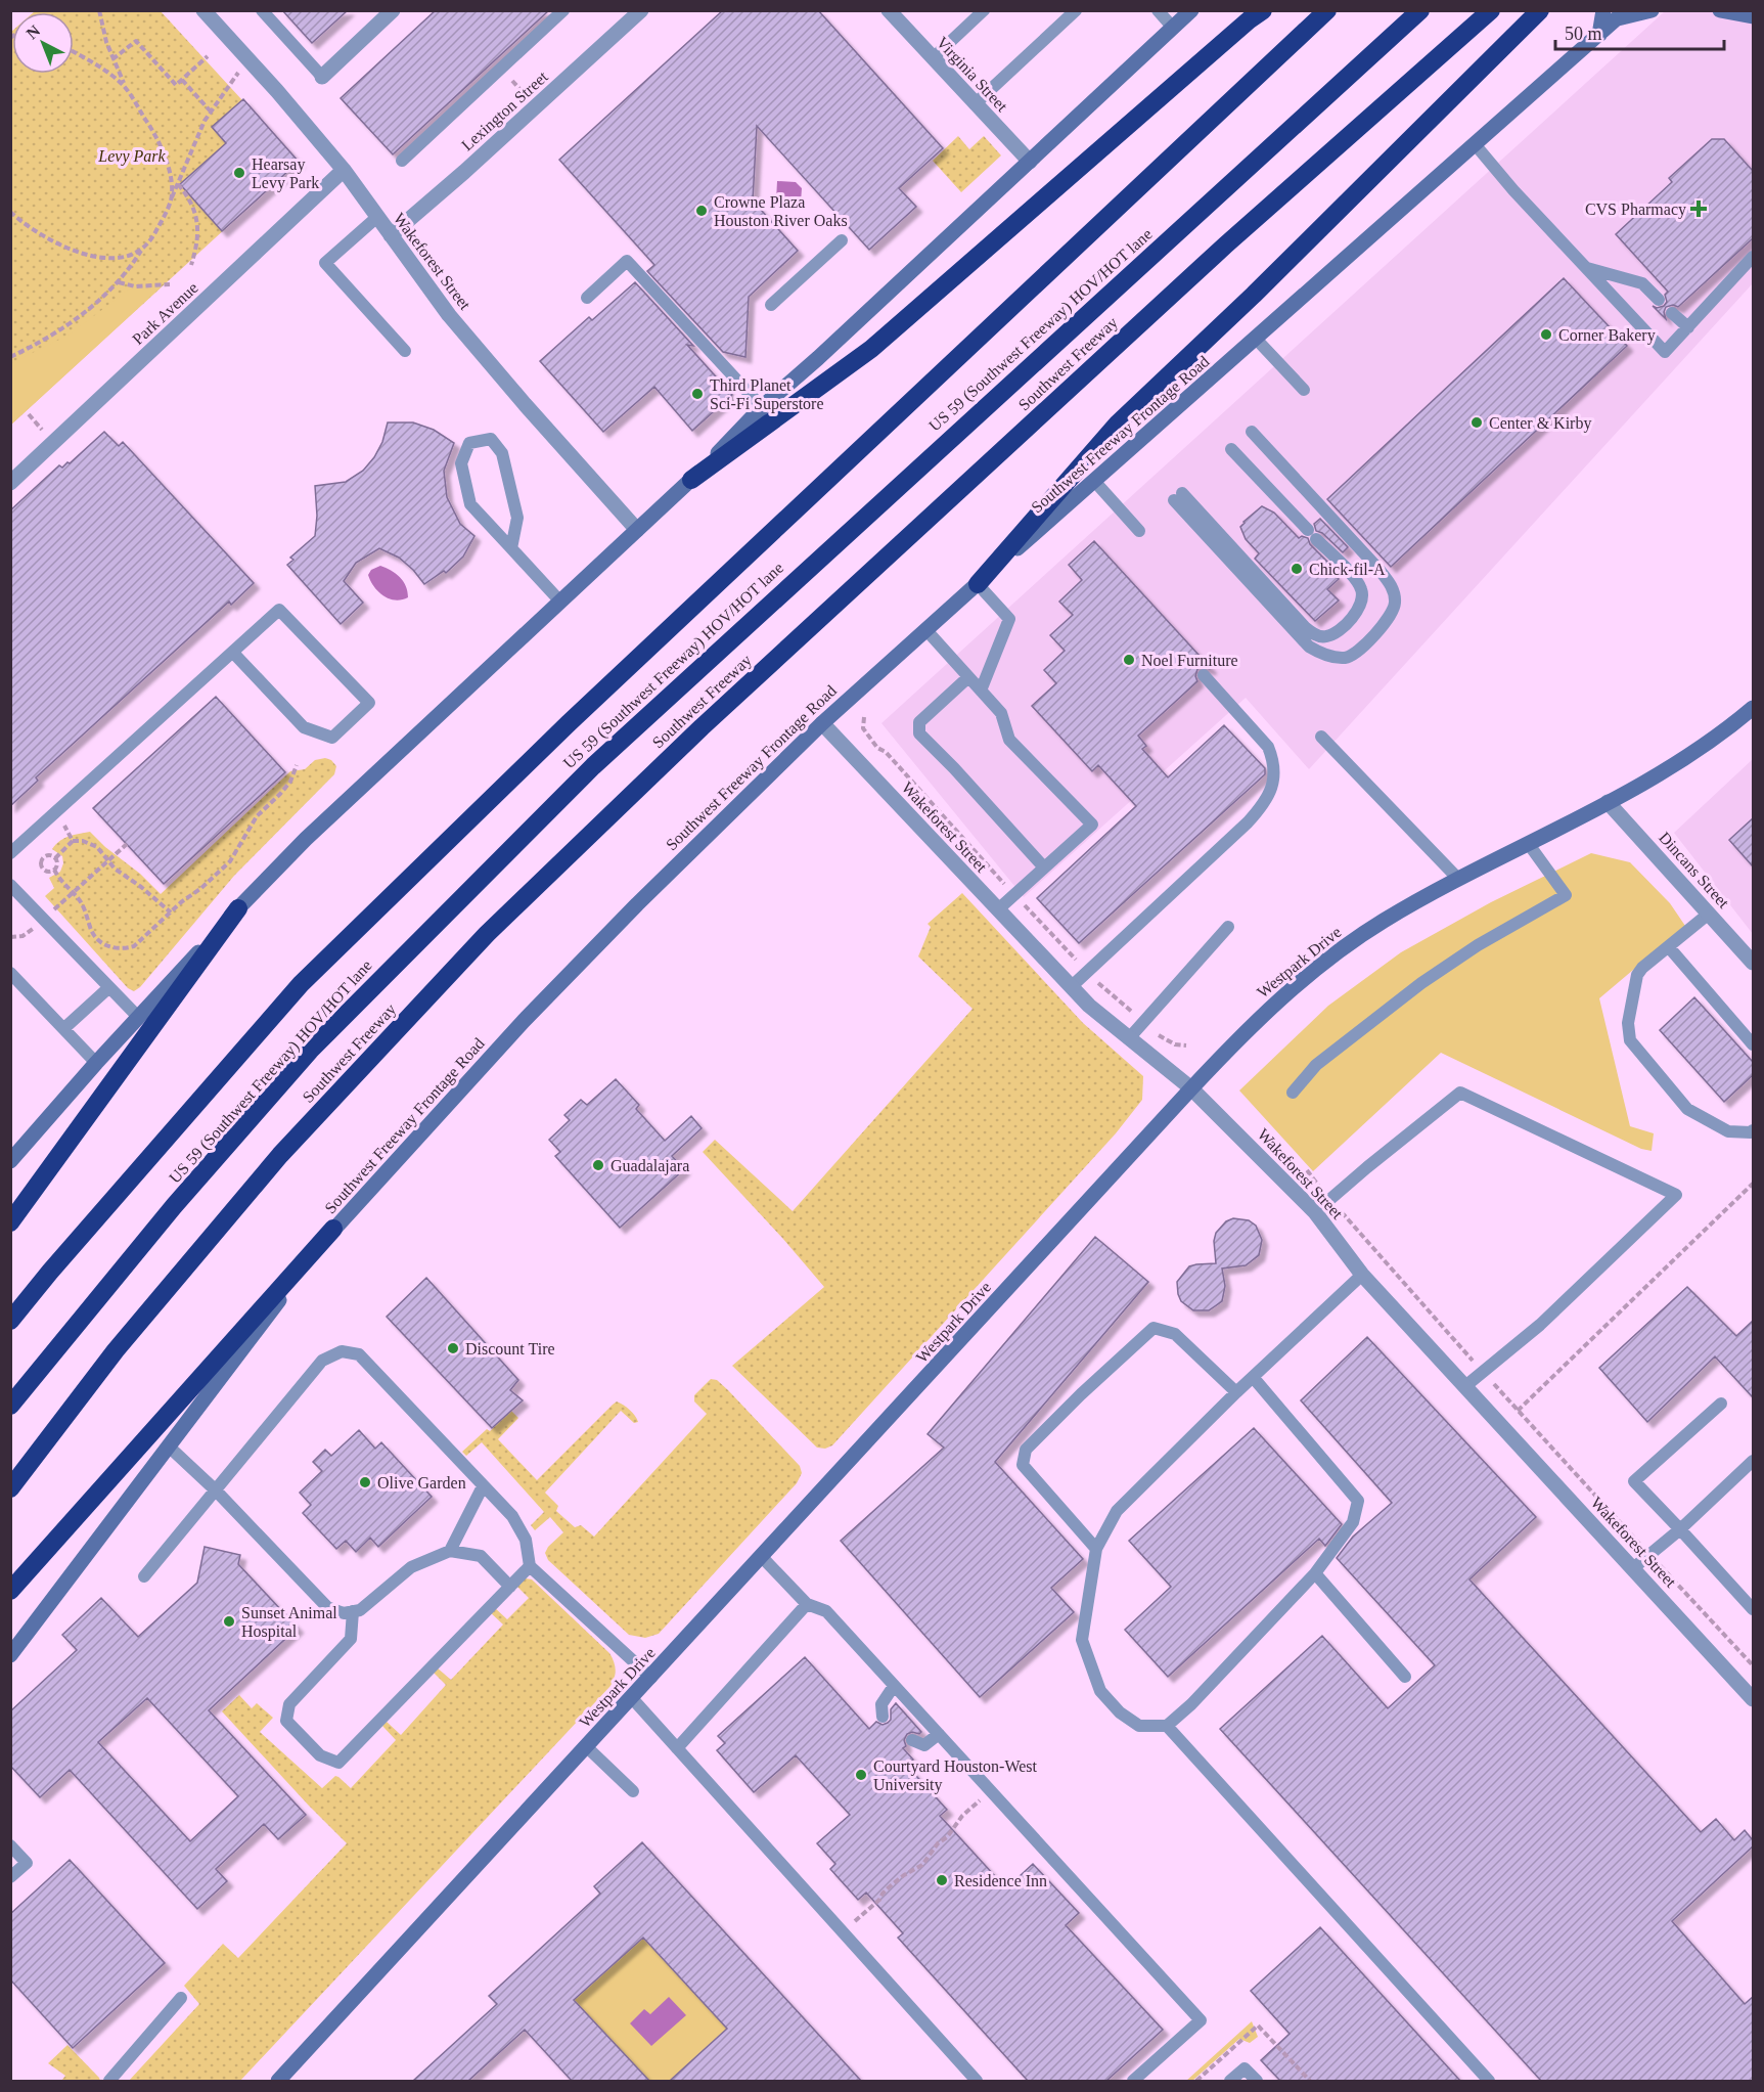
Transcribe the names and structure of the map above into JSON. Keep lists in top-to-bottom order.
{
  "streets": {
    "highway": ["US 59 (Southwest Freeway) HOV/HOT lane", "Southwest Freeway"],
    "main road": ["Southwest Freeway Frontage Road", "Westpark Drive"],
    "street": [
      "Virginia Street",
      "Lexington Street",
      "Wakeforest Street",
      "Park Avenue",
      "Dincans Street"
    ]
  },
  "crossings": [
    ["Lexington Street", "Wakeforest Street"],
    ["Wakeforest Street", "Park Avenue"],
    ["Wakeforest Street", "Southwest Freeway Frontage Road"],
    ["Wakeforest Street", "Westpark Drive"],
    ["Dincans Street", "Westpark Drive"]
  ],
  "parks": ["Levy Park"],
  "places": {
    "other": [
      "Hearsay Levy Park",
      "Crowne Plaza Houston River Oaks",
      "Corner Bakery",
      "Third Planet Sci-Fi Superstore",
      "Center & Kirby",
      "Chick-fil-A",
      "Noel Furniture",
      "Guadalajara",
      "Discount Tire",
      "Olive Garden",
      "Sunset Animal Hospital",
      "Courtyard Houston-West University",
      "Residence Inn"
    ],
    "health": ["CVS Pharmacy"]
  },
  "scale_bar": "50 m",
  "north": "top left"
}
